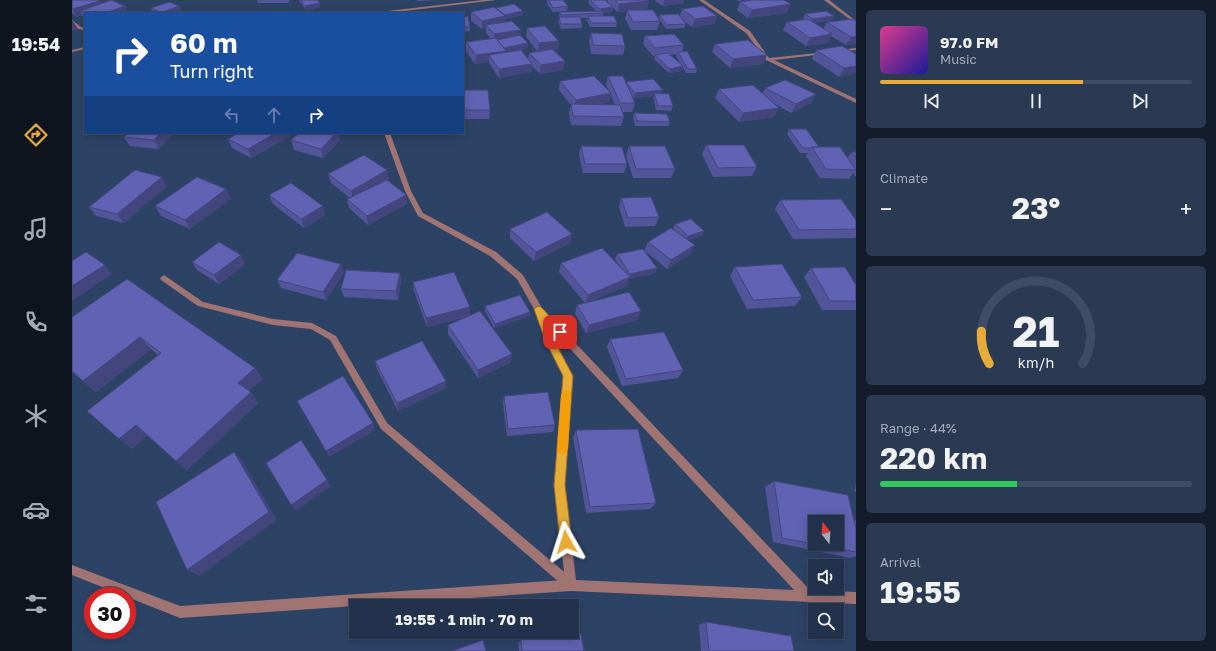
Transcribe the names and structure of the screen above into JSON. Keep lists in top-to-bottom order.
{
  "north": "top",
  "page": {
    "tabs": "19:54",
    "turn": ["60 m", "Turn right"],
    "song": ["97.0 FM", "Music"],
    "tile": [
      "Climate",
      ["Range · 44%", "220 km"],
      ["Arrival", "19:55"]
    ],
    "heat": ["−", "23°", "+"],
    "limit": "30",
    "trip": "19:55 · 1 min · 70 m",
    "gauge": ["21", "km/h"]
  }
}
